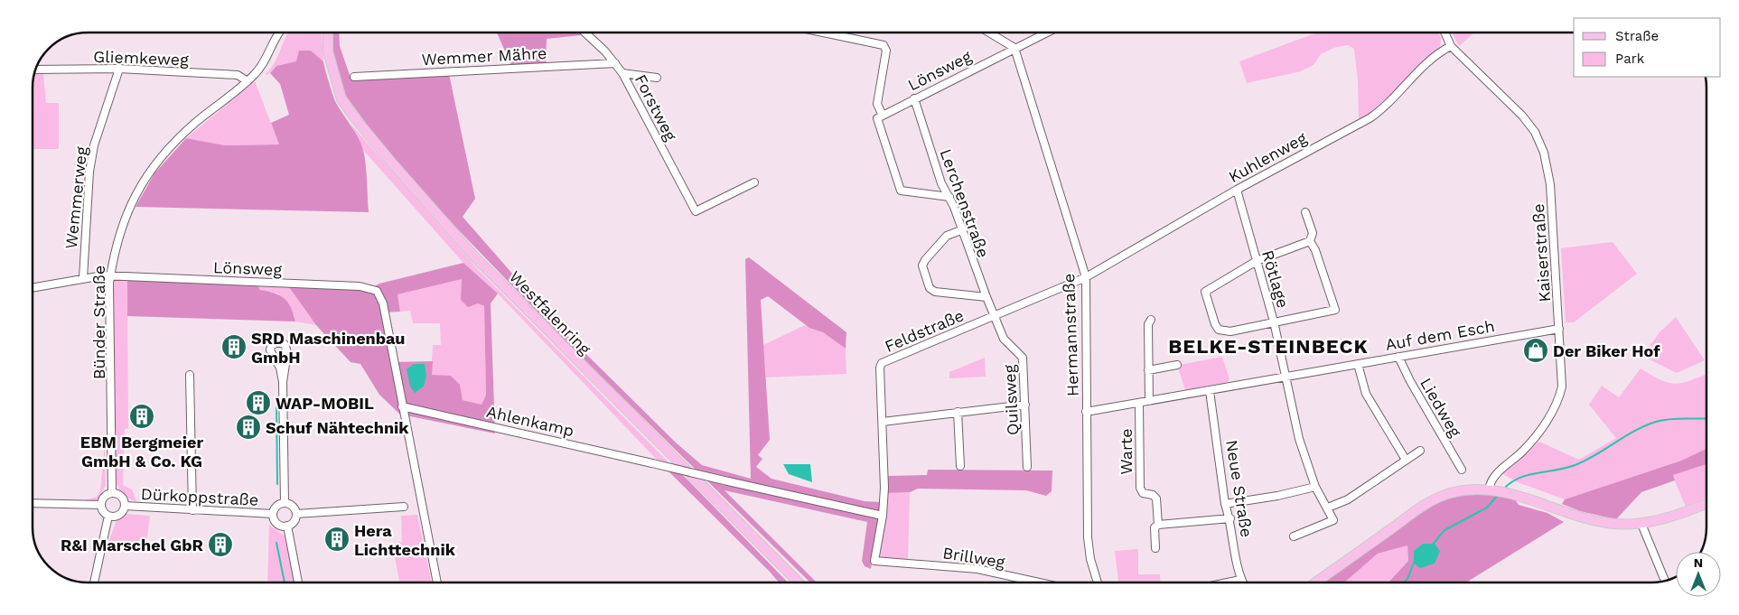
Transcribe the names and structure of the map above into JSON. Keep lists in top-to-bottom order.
{
  "streets": {
    "main road": ["Westfalenring"],
    "street": [
      "Wemmer Mähre",
      "Gliemkeweg",
      "Lönsweg",
      "Forstweg",
      "Kuhlenweg",
      "Wemmerweg",
      "Lerchenstraße",
      "Kaiserstraße",
      "Rötlage",
      "Bünder Straße",
      "Feldstraße",
      "Hermannstraße",
      "Auf dem Esch",
      "Quilsweg",
      "Liedweg",
      "Ahlenkamp",
      "Warte",
      "Neue Straße",
      "Dürkoppstraße",
      "Brillweg"
    ]
  },
  "crossings": [
    ["Wemmer Mähre", "Forstweg"],
    ["Gliemkeweg", "Wemmerweg"],
    ["Gliemkeweg", "Bünder Straße"],
    ["Lönsweg", "Wemmerweg"],
    ["Lönsweg", "Lerchenstraße"],
    ["Lönsweg", "Bünder Straße"],
    ["Lönsweg", "Hermannstraße"],
    ["Lönsweg", "Ahlenkamp"],
    ["Kuhlenweg", "Kaiserstraße"],
    ["Kuhlenweg", "Rötlage"],
    ["Kuhlenweg", "Feldstraße"],
    ["Kuhlenweg", "Hermannstraße"],
    ["Lerchenstraße", "Feldstraße"],
    ["Lerchenstraße", "Quilsweg"],
    ["Kaiserstraße", "Auf dem Esch"],
    ["Rötlage", "Auf dem Esch"],
    ["Bünder Straße", "Dürkoppstraße"],
    ["Feldstraße", "Hermannstraße"],
    ["Feldstraße", "Quilsweg"],
    ["Feldstraße", "Ahlenkamp"],
    ["Feldstraße", "Brillweg"],
    ["Hermannstraße", "Auf dem Esch"],
    ["Auf dem Esch", "Liedweg"],
    ["Auf dem Esch", "Warte"],
    ["Auf dem Esch", "Neue Straße"]
  ],
  "districts": ["BELKE-STEINBECK"],
  "places": {
    "building": [
      "SRD Maschinenbau GmbH",
      "WAP-MOBIL",
      "EBM Bergmeier GmbH & Co. KG",
      "Schuf Nähtechnik",
      "Hera Lichttechnik",
      "R&I Marschel GbR"
    ],
    "shop": ["Der Biker Hof"]
  },
  "legend": ["Straße", "Park"],
  "north": "top"
}
